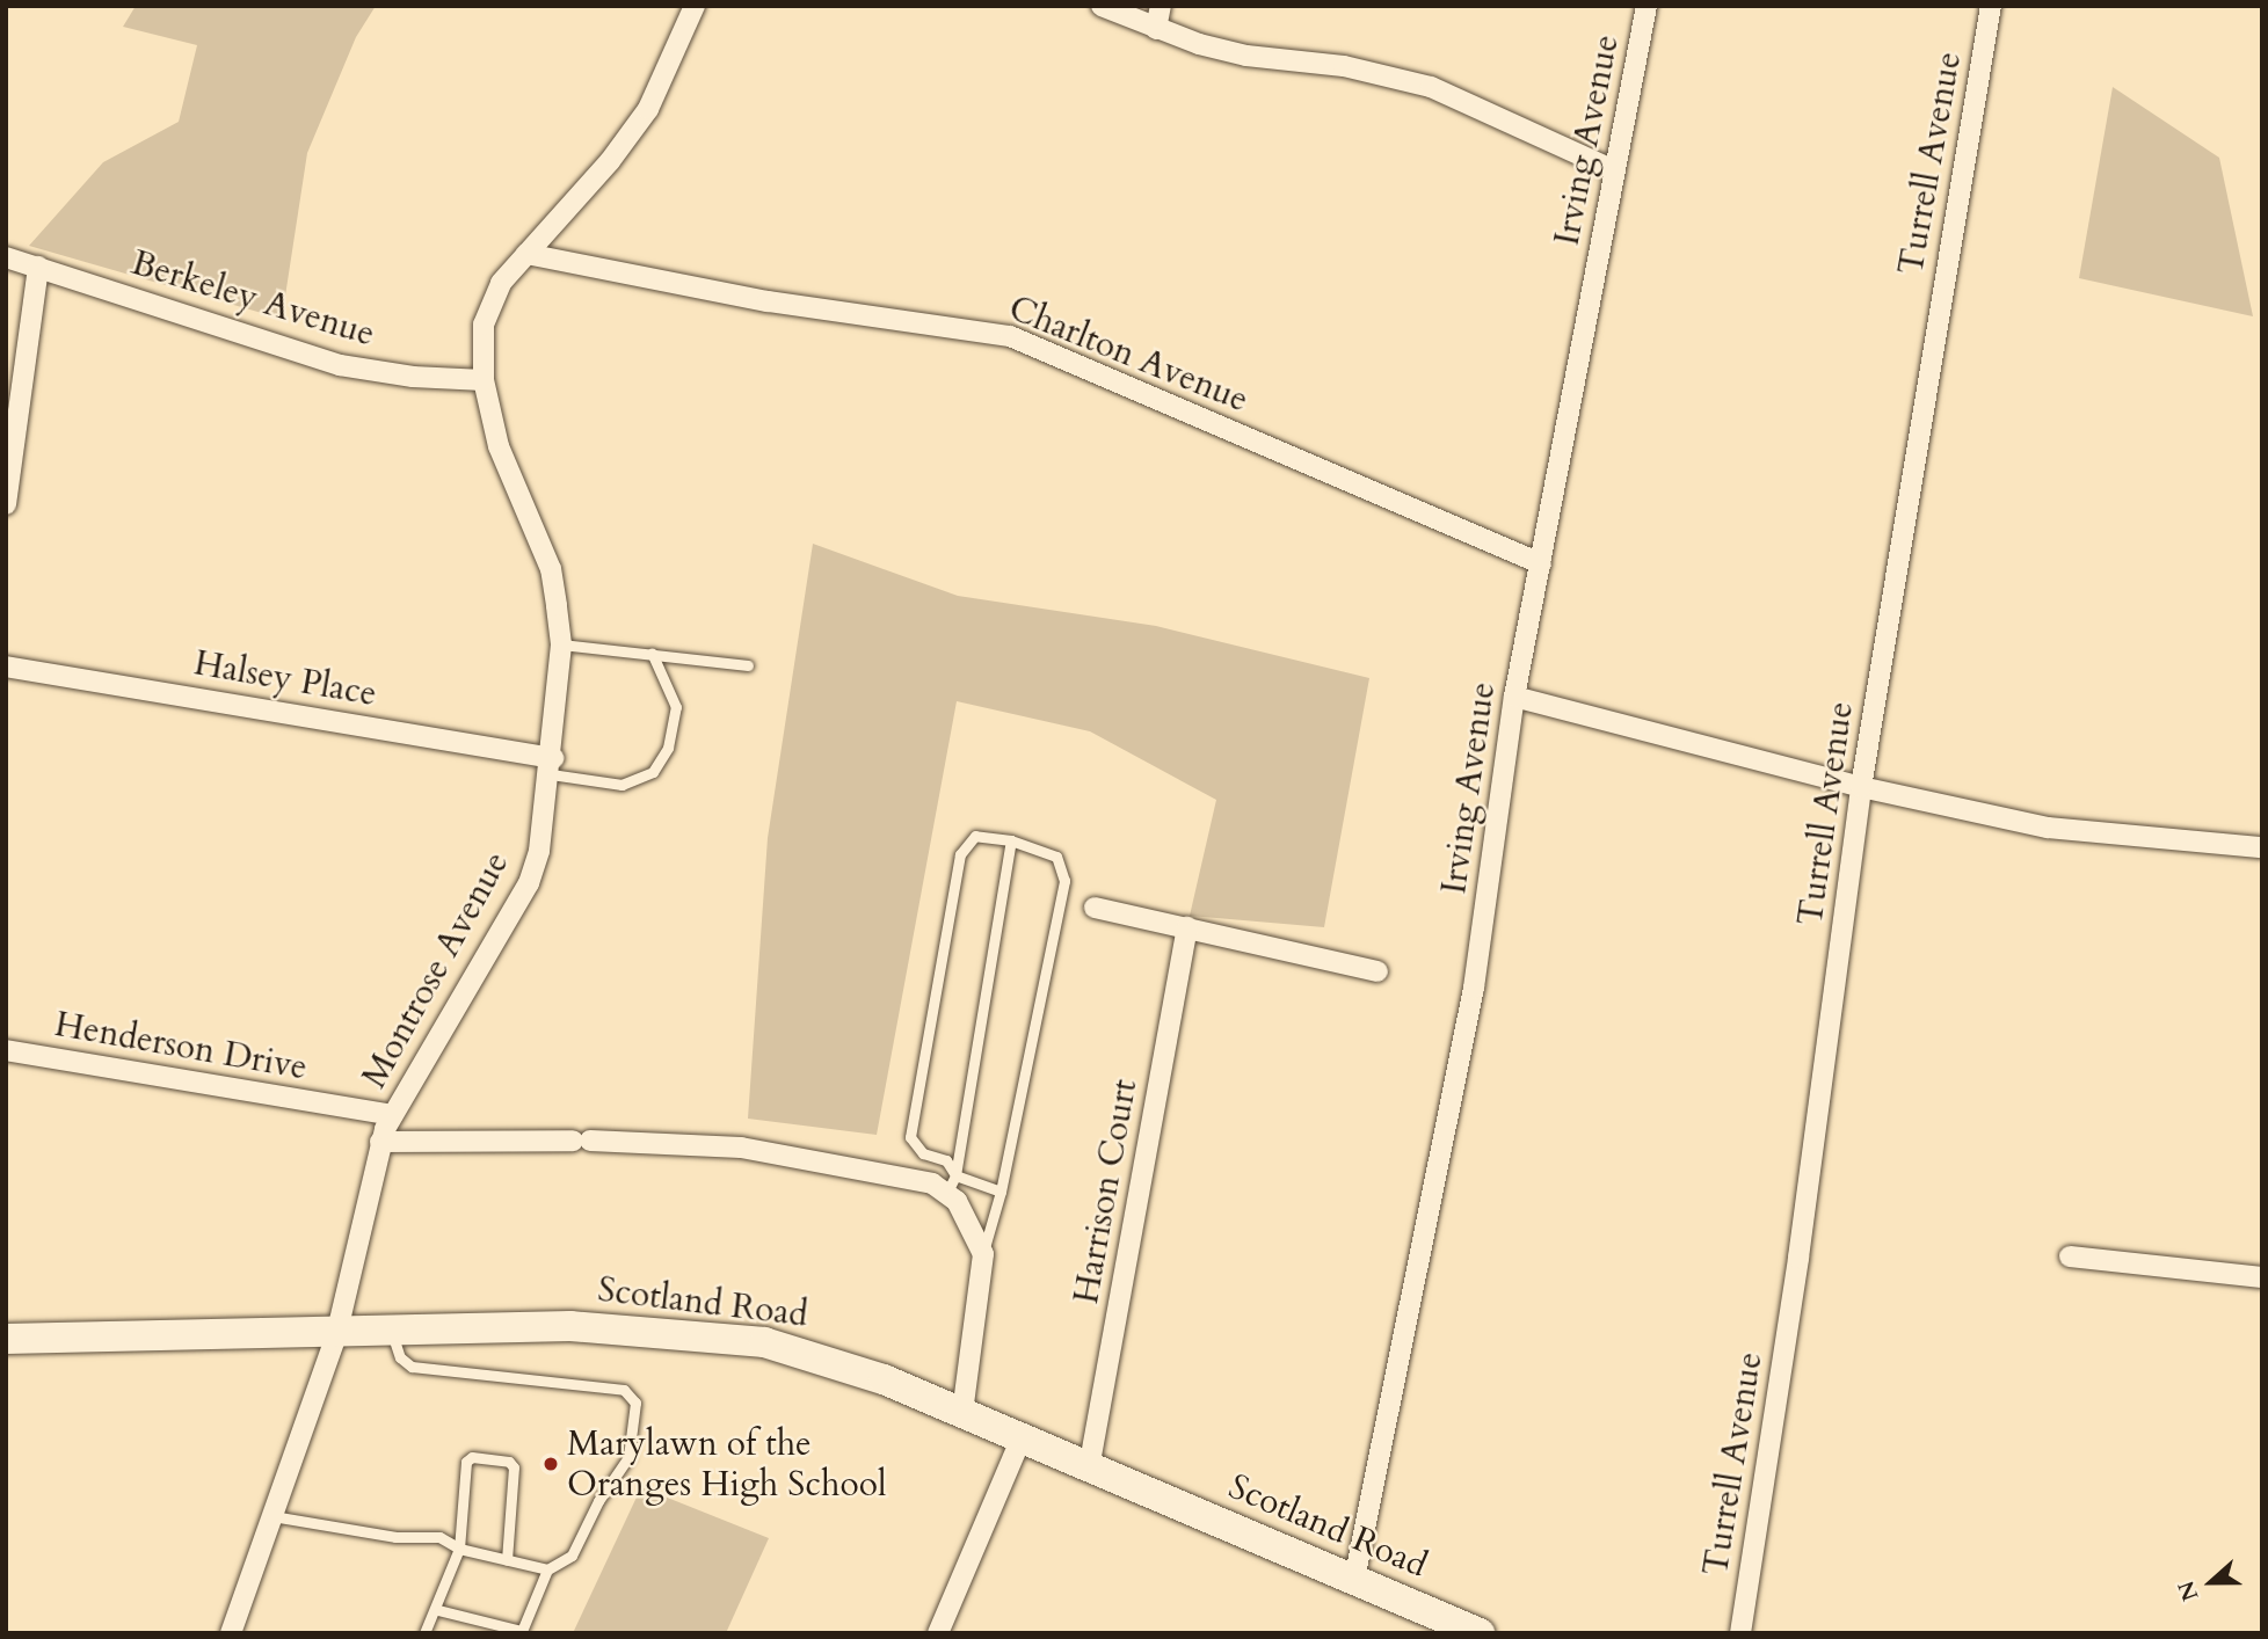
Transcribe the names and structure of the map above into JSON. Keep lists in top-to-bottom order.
{
  "streets": {
    "main road": ["Scotland Road"],
    "street": [
      "Irving Avenue",
      "Turrell Avenue",
      "Berkeley Avenue",
      "Charlton Avenue",
      "Halsey Place",
      "Montrose Avenue",
      "Henderson Drive",
      "Harrison Court"
    ]
  },
  "crossings": [
    ["Irving Avenue", "Charlton Avenue"],
    ["Irving Avenue", "Scotland Road"],
    ["Berkeley Avenue", "Montrose Avenue"],
    ["Charlton Avenue", "Montrose Avenue"],
    ["Halsey Place", "Montrose Avenue"],
    ["Montrose Avenue", "Henderson Drive"],
    ["Montrose Avenue", "Scotland Road"],
    ["Harrison Court", "Scotland Road"]
  ],
  "places": ["Marylawn of the Oranges High School"],
  "north": "left"
}
